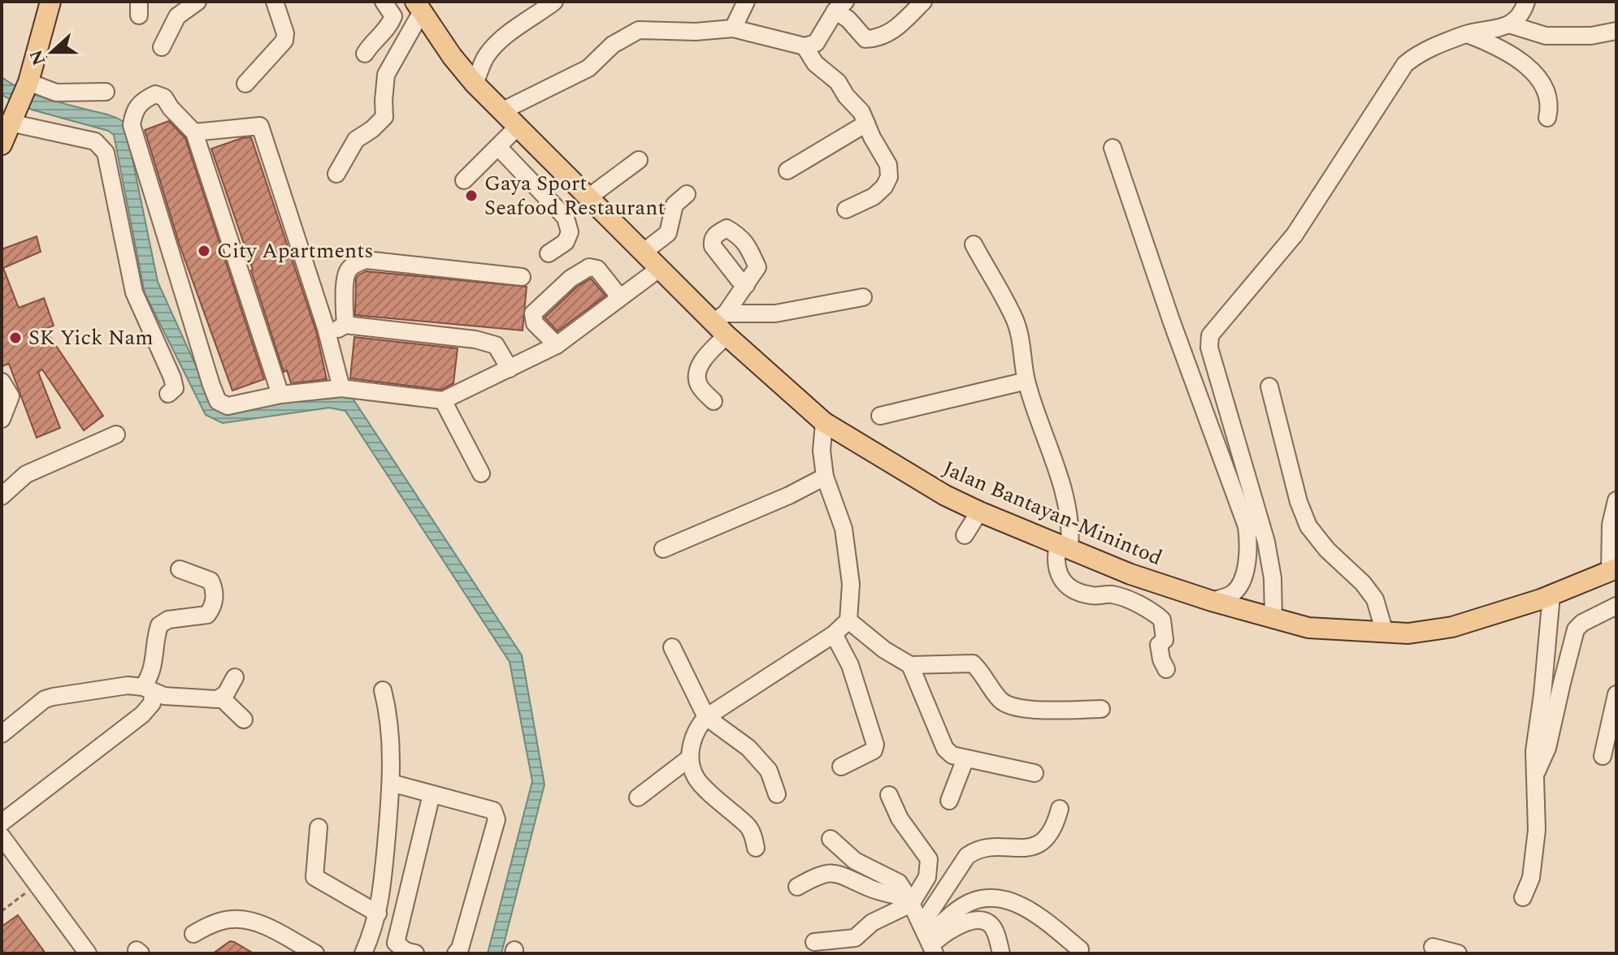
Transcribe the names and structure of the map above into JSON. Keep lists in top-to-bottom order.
{
  "streets": {
    "main road": ["Jalan Bantayan-Minintod"]
  },
  "places": ["Gaya Sport Seafood Restaurant", "City Apartments", "SK Yick Nam"],
  "north": "left"
}
